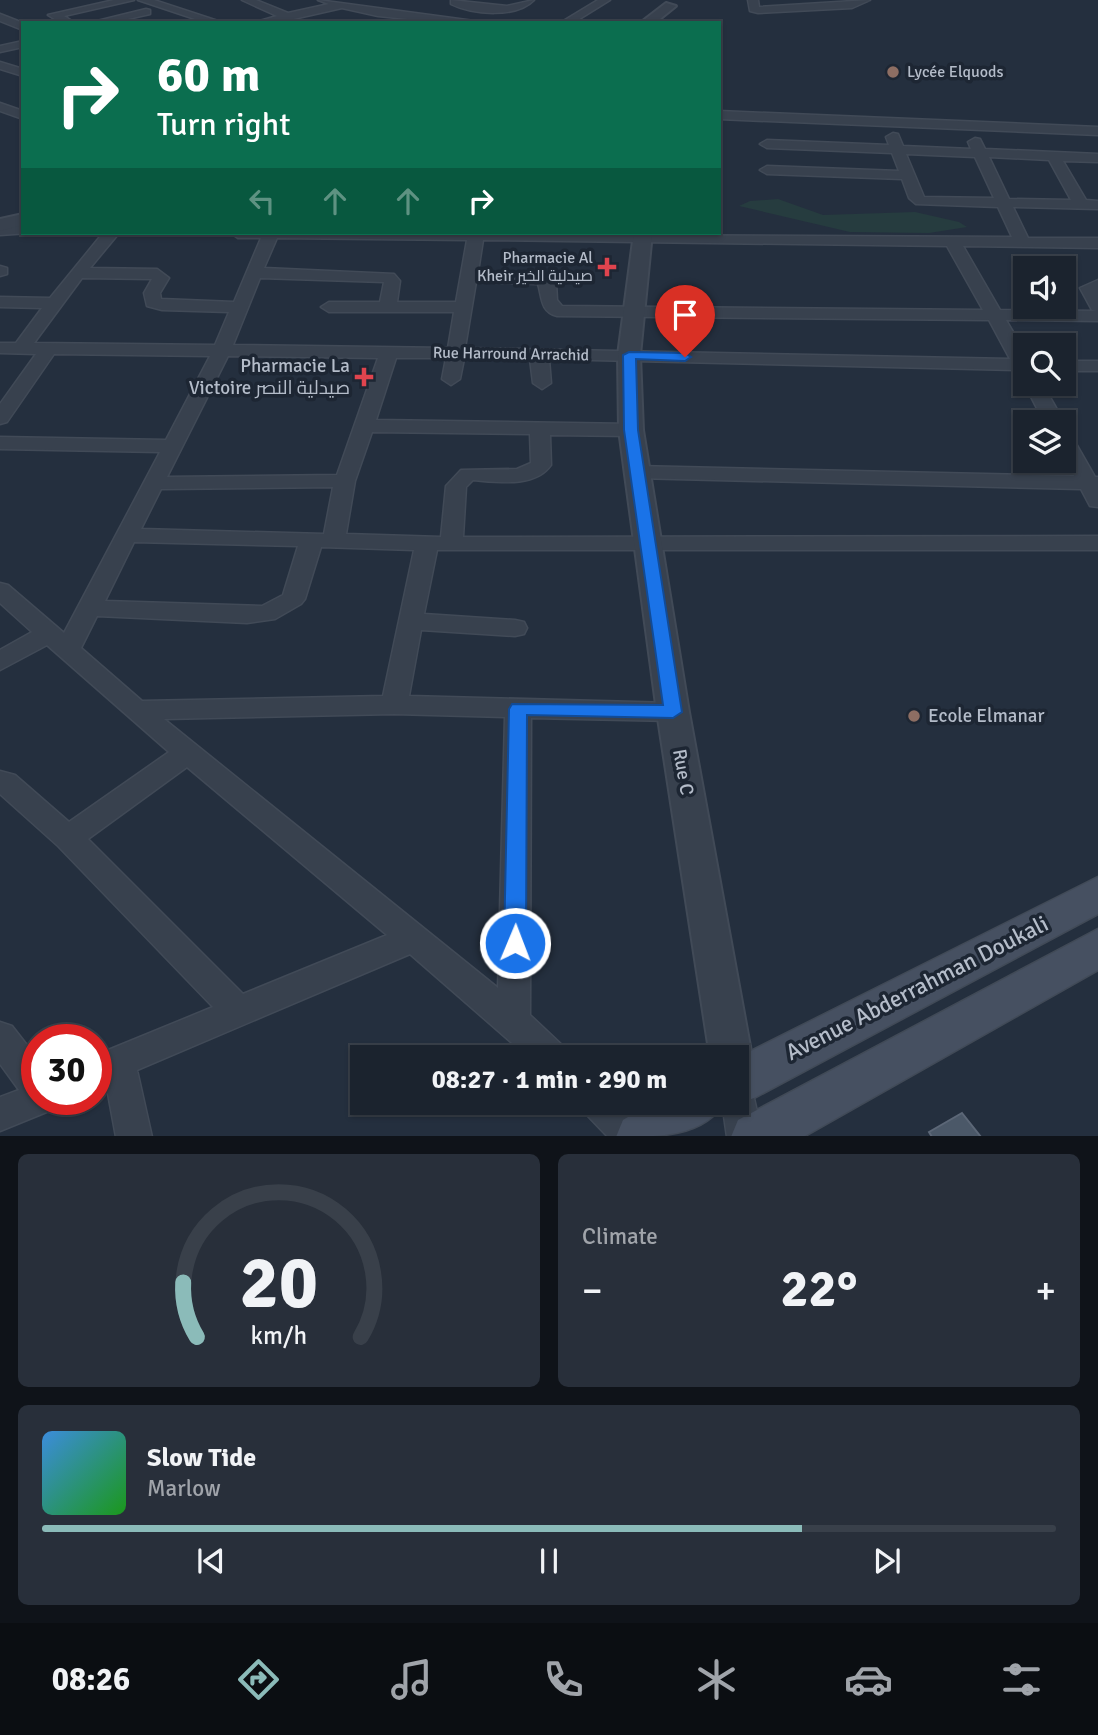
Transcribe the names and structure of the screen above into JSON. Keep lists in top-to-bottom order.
{
  "streets": {
    "main road": ["Avenue Abderrahman Doukali"],
    "street": ["Rue Harround Arrachid", "Rue C"]
  },
  "crossings": [
    ["Rue Harround Arrachid", "Rue C"]
  ],
  "places": {
    "other": ["Lycée Elquods", "Ecole Elmanar"],
    "health": ["Pharmacie Al Kheir صيدلية الخير", "Pharmacie La Victoire صيدلية النصر"]
  },
  "page": {
    "turn": ["60 m", "Turn right"],
    "limit": "30",
    "trip": "08:27 · 1 min · 290 m",
    "tile": "Climate",
    "heat": ["−", "22°", "+"],
    "song": ["Slow Tide", "Marlow"],
    "tabs": "08:26",
    "gauge": ["20", "km/h"]
  }
}
